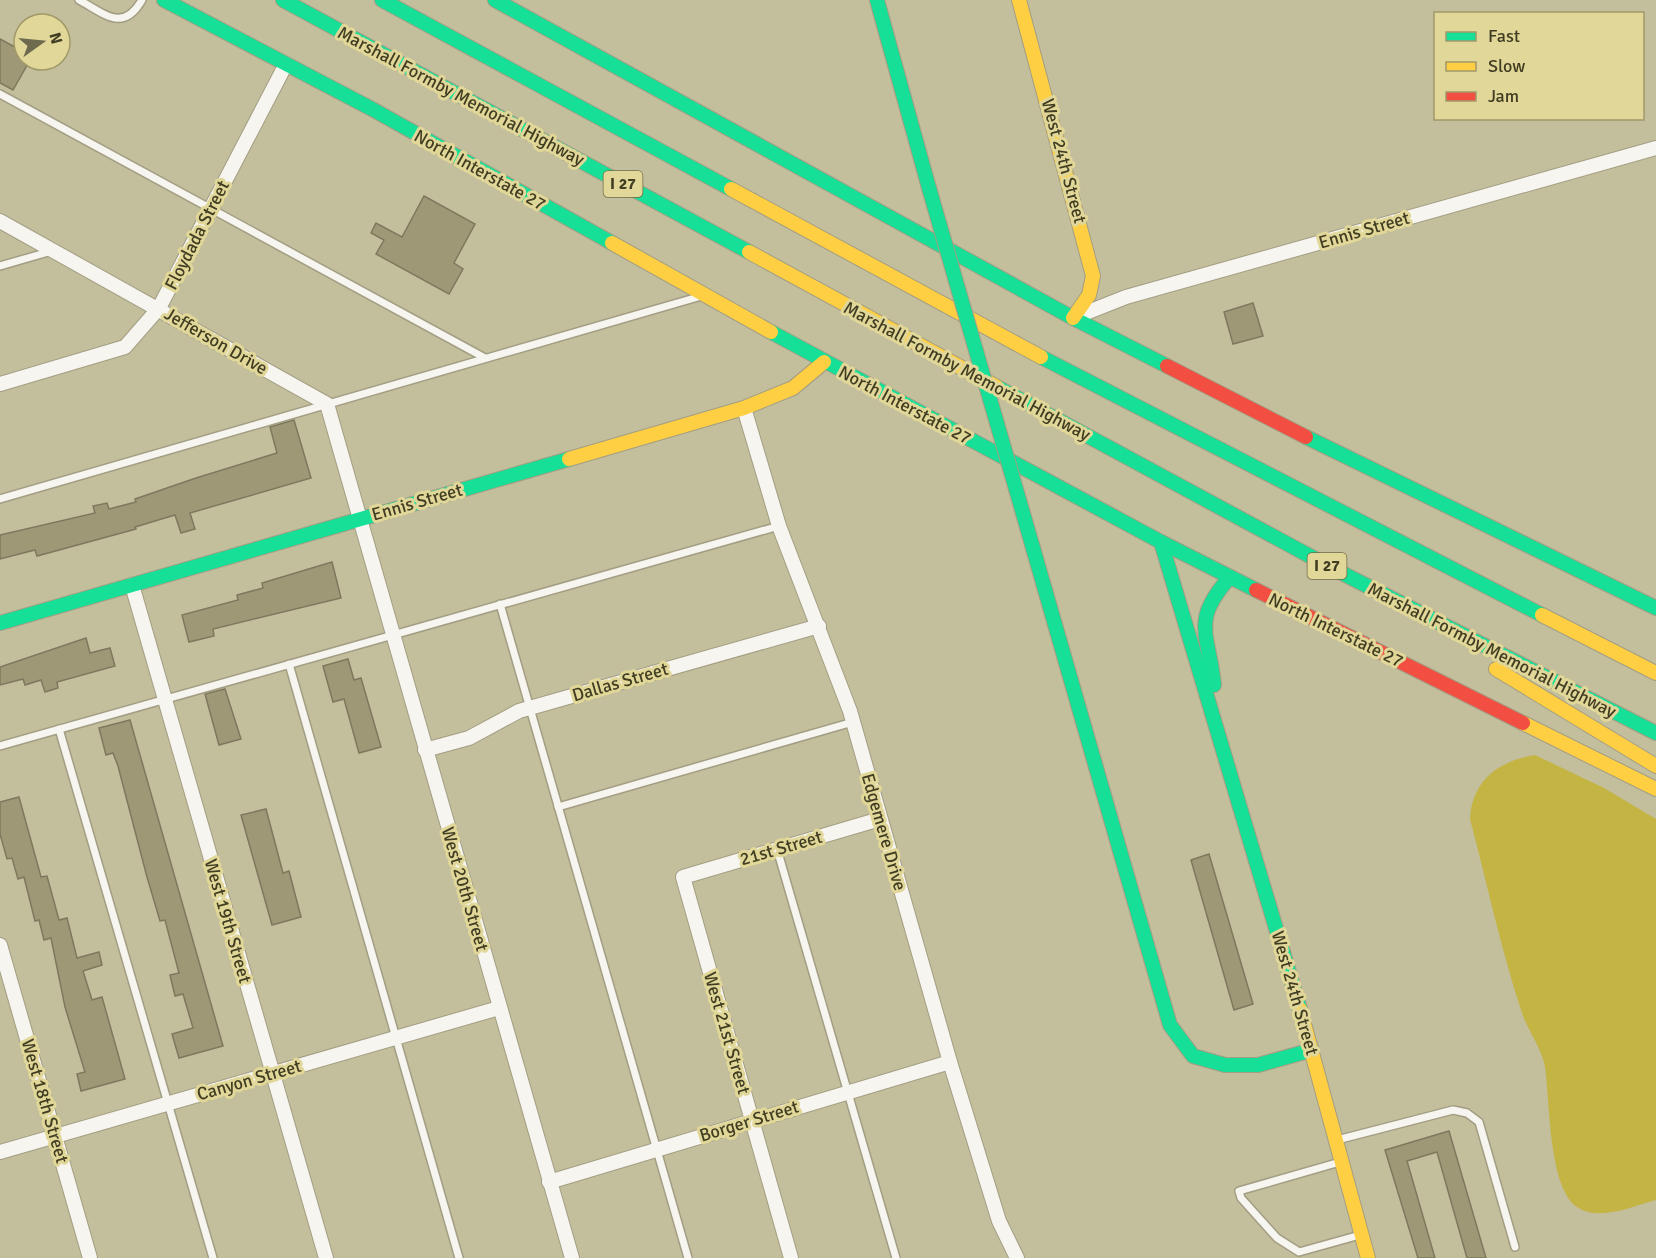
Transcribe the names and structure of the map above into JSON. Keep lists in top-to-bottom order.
{
  "streets": {
    "main road": [
      "Marshall Formby Memorial Highway",
      "West 24th Street",
      "North Interstate 27",
      "I 27",
      "Ennis Street"
    ],
    "street": [
      "Floydada Street",
      "Jefferson Drive",
      "Dallas Street",
      "Edgemere Drive",
      "21st Street",
      "West 20th Street",
      "West 19th Street",
      "West 21st Street",
      "Canyon Street",
      "West 18th Street",
      "Borger Street"
    ]
  },
  "crossings": [
    ["West 24th Street", "North Interstate 27"],
    ["West 24th Street", "Ennis Street"],
    ["North Interstate 27", "Ennis Street"],
    ["North Interstate 27", "Floydada Street"],
    ["Ennis Street", "Edgemere Drive"],
    ["Ennis Street", "West 20th Street"],
    ["Ennis Street", "West 19th Street"],
    ["Floydada Street", "Jefferson Drive"],
    ["Dallas Street", "Edgemere Drive"],
    ["Dallas Street", "West 20th Street"],
    ["Edgemere Drive", "21st Street"],
    ["Edgemere Drive", "Borger Street"],
    ["21st Street", "West 21st Street"],
    ["West 20th Street", "Canyon Street"],
    ["West 20th Street", "Borger Street"],
    ["West 19th Street", "Canyon Street"],
    ["West 21st Street", "Borger Street"],
    ["Canyon Street", "West 18th Street"]
  ],
  "legend": ["Fast", "Slow", "Jam"],
  "north": "right"
}
